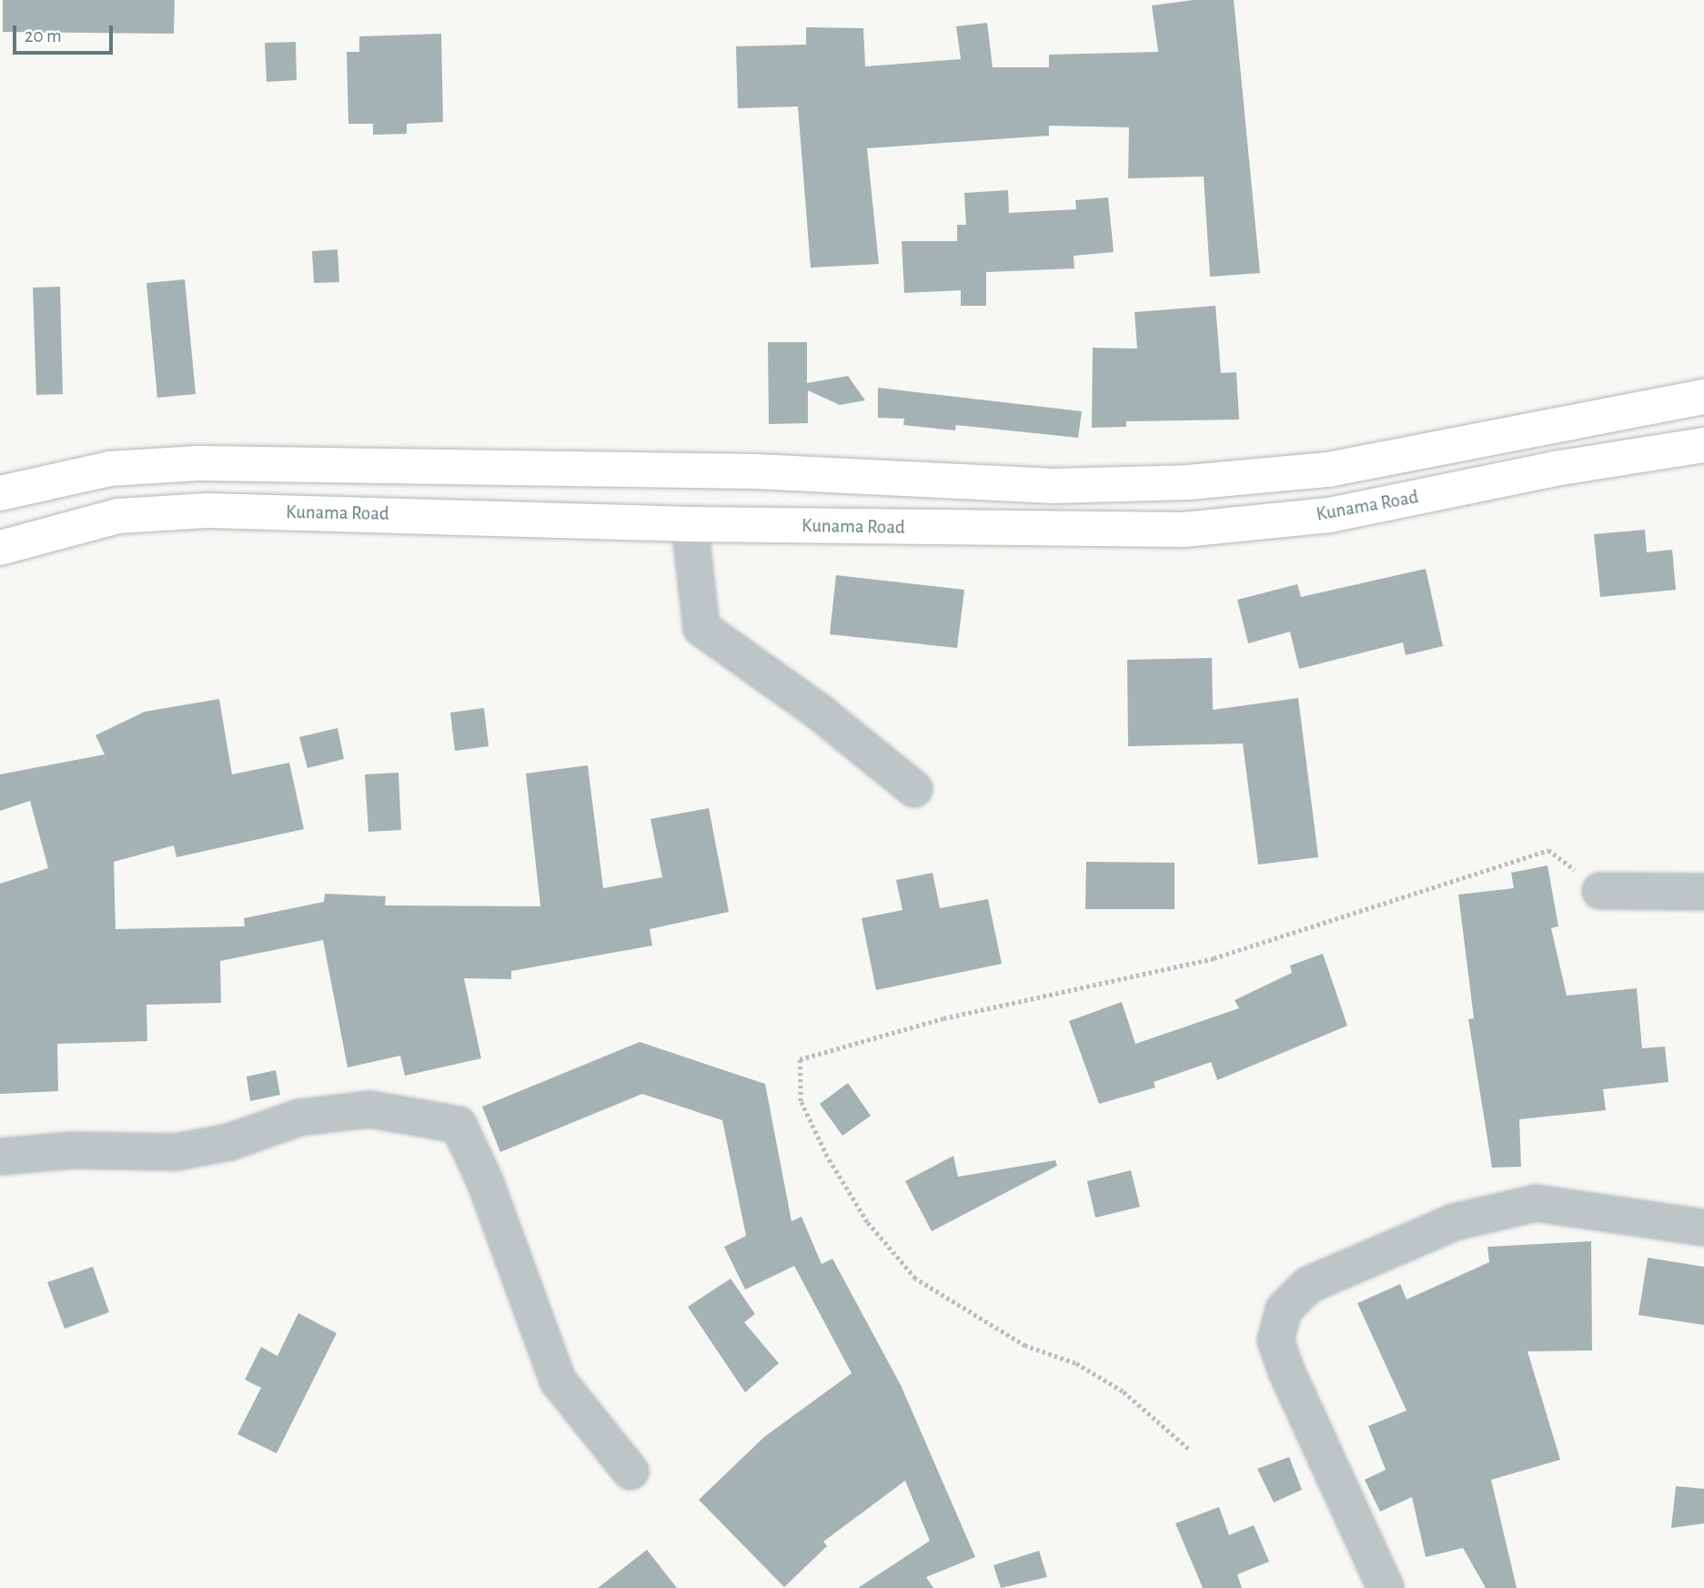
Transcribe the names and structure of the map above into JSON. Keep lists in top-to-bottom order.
{
  "streets": {
    "main road": ["Kunama Road"]
  },
  "scale_bar": "20 m"
}
